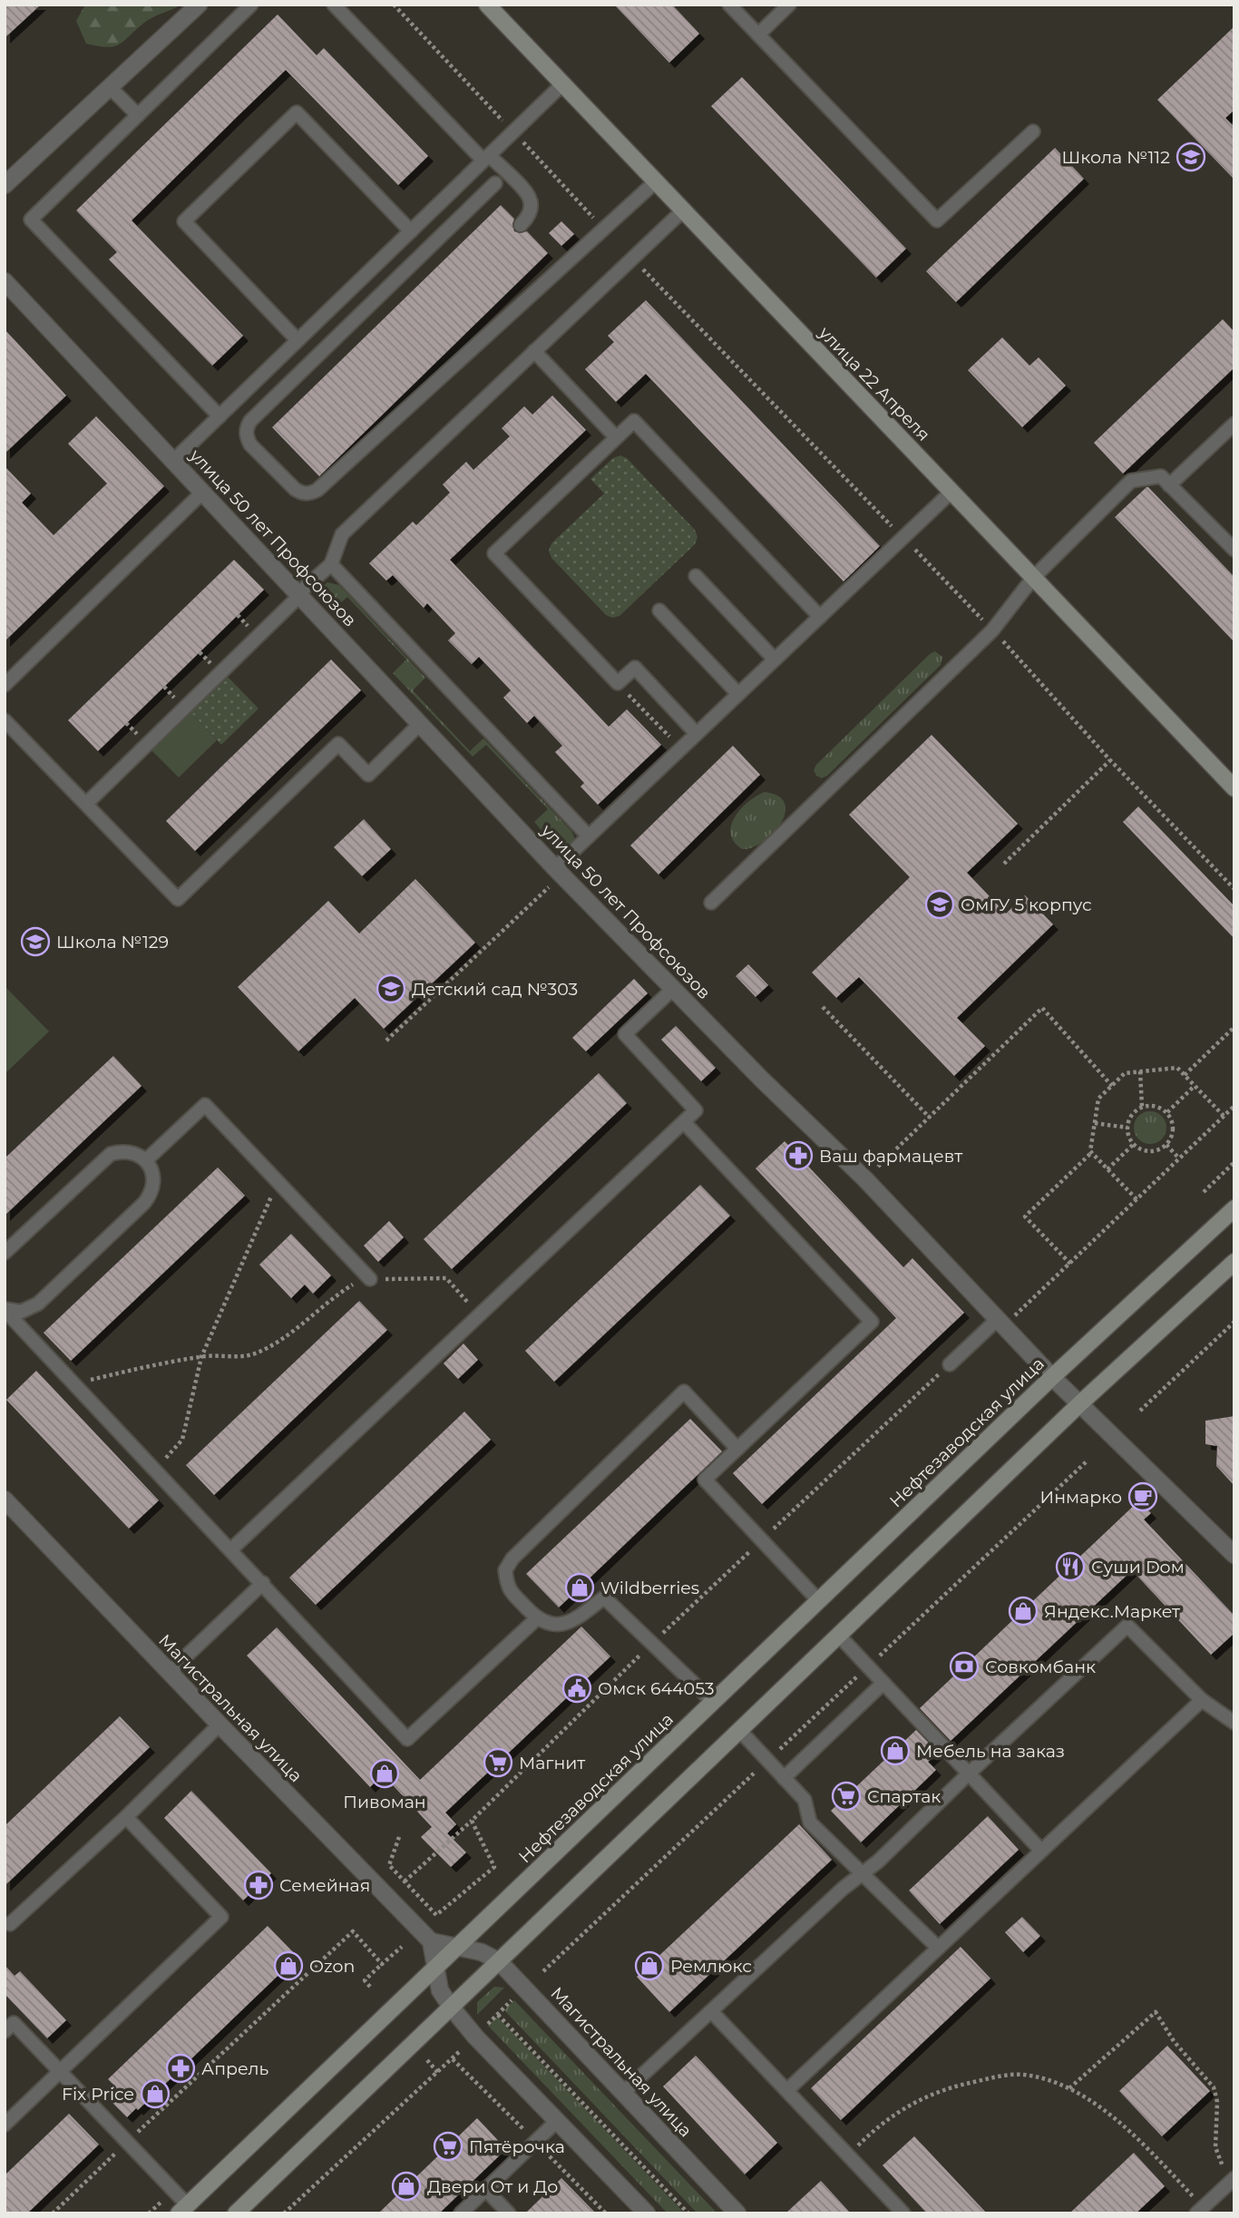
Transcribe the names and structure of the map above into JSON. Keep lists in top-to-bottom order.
{
  "streets": {
    "main road": ["улица 22 Апреля", "Нефтезаводская улица"],
    "street": ["улица 50 лет Профсоюзов", "Магистральная улица"]
  },
  "crossings": [
    ["улица 50 лет Профсоюзов", "Нефтезаводская улица"],
    ["Нефтезаводская улица", "Магистральная улица"]
  ],
  "places": {
    "school or university": [
      "Школа №112",
      "ОмГУ 5 корпус",
      "Школа №129",
      "Детский сад №303"
    ],
    "pharmacy": ["Ваш фармацевт", "Семейная", "Апрель"],
    "cafe": ["Инмарко"],
    "restaurant": ["Суши Dом"],
    "shop": [
      "Wildberries",
      "Яндекс.Маркет",
      "Мебель на заказ",
      "Пивоман",
      "Ozon",
      "Ремлюкс",
      "Fix Price",
      "Двери От и До"
    ],
    "bank": ["Совкомбанк"],
    "public building": ["Омск 644053"],
    "supermarket": ["Магнит", "Спартак", "Пятёрочка"]
  }
}
